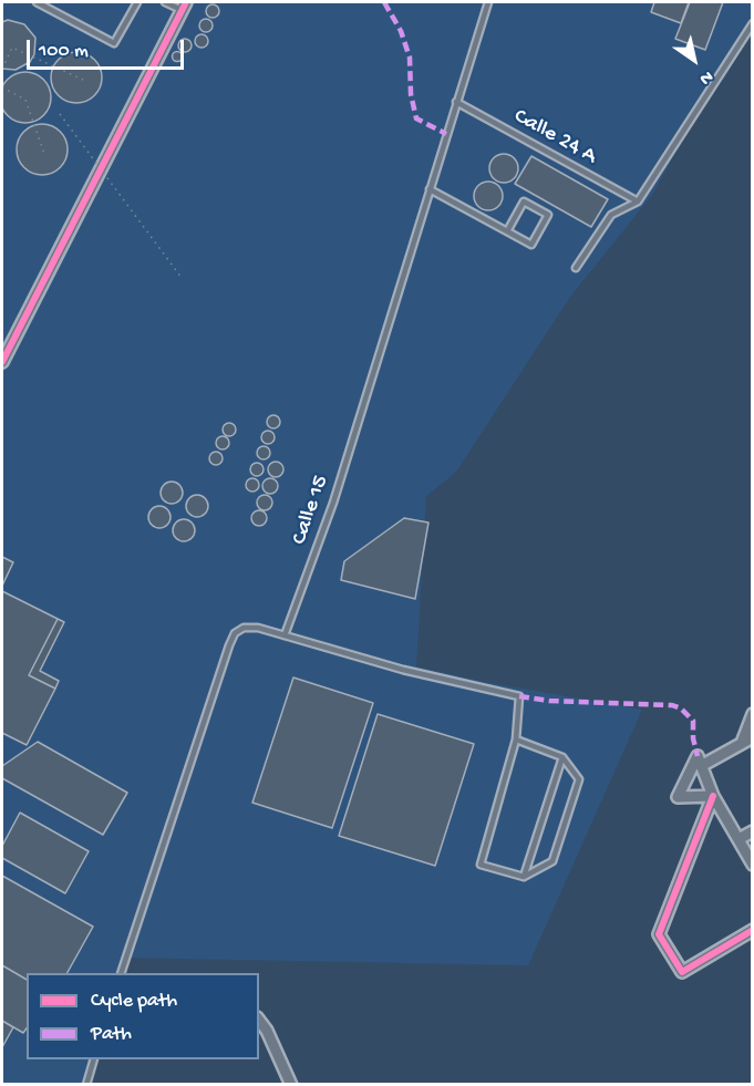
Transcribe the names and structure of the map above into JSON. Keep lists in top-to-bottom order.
{
  "streets": {
    "lane": ["Calle 24 A", "Calle 15"]
  },
  "crossings": [
    ["Calle 24 A", "Calle 15"]
  ],
  "legend": ["Cycle path", "Path"],
  "scale_bar": "100 m",
  "north": "bottom right"
}
